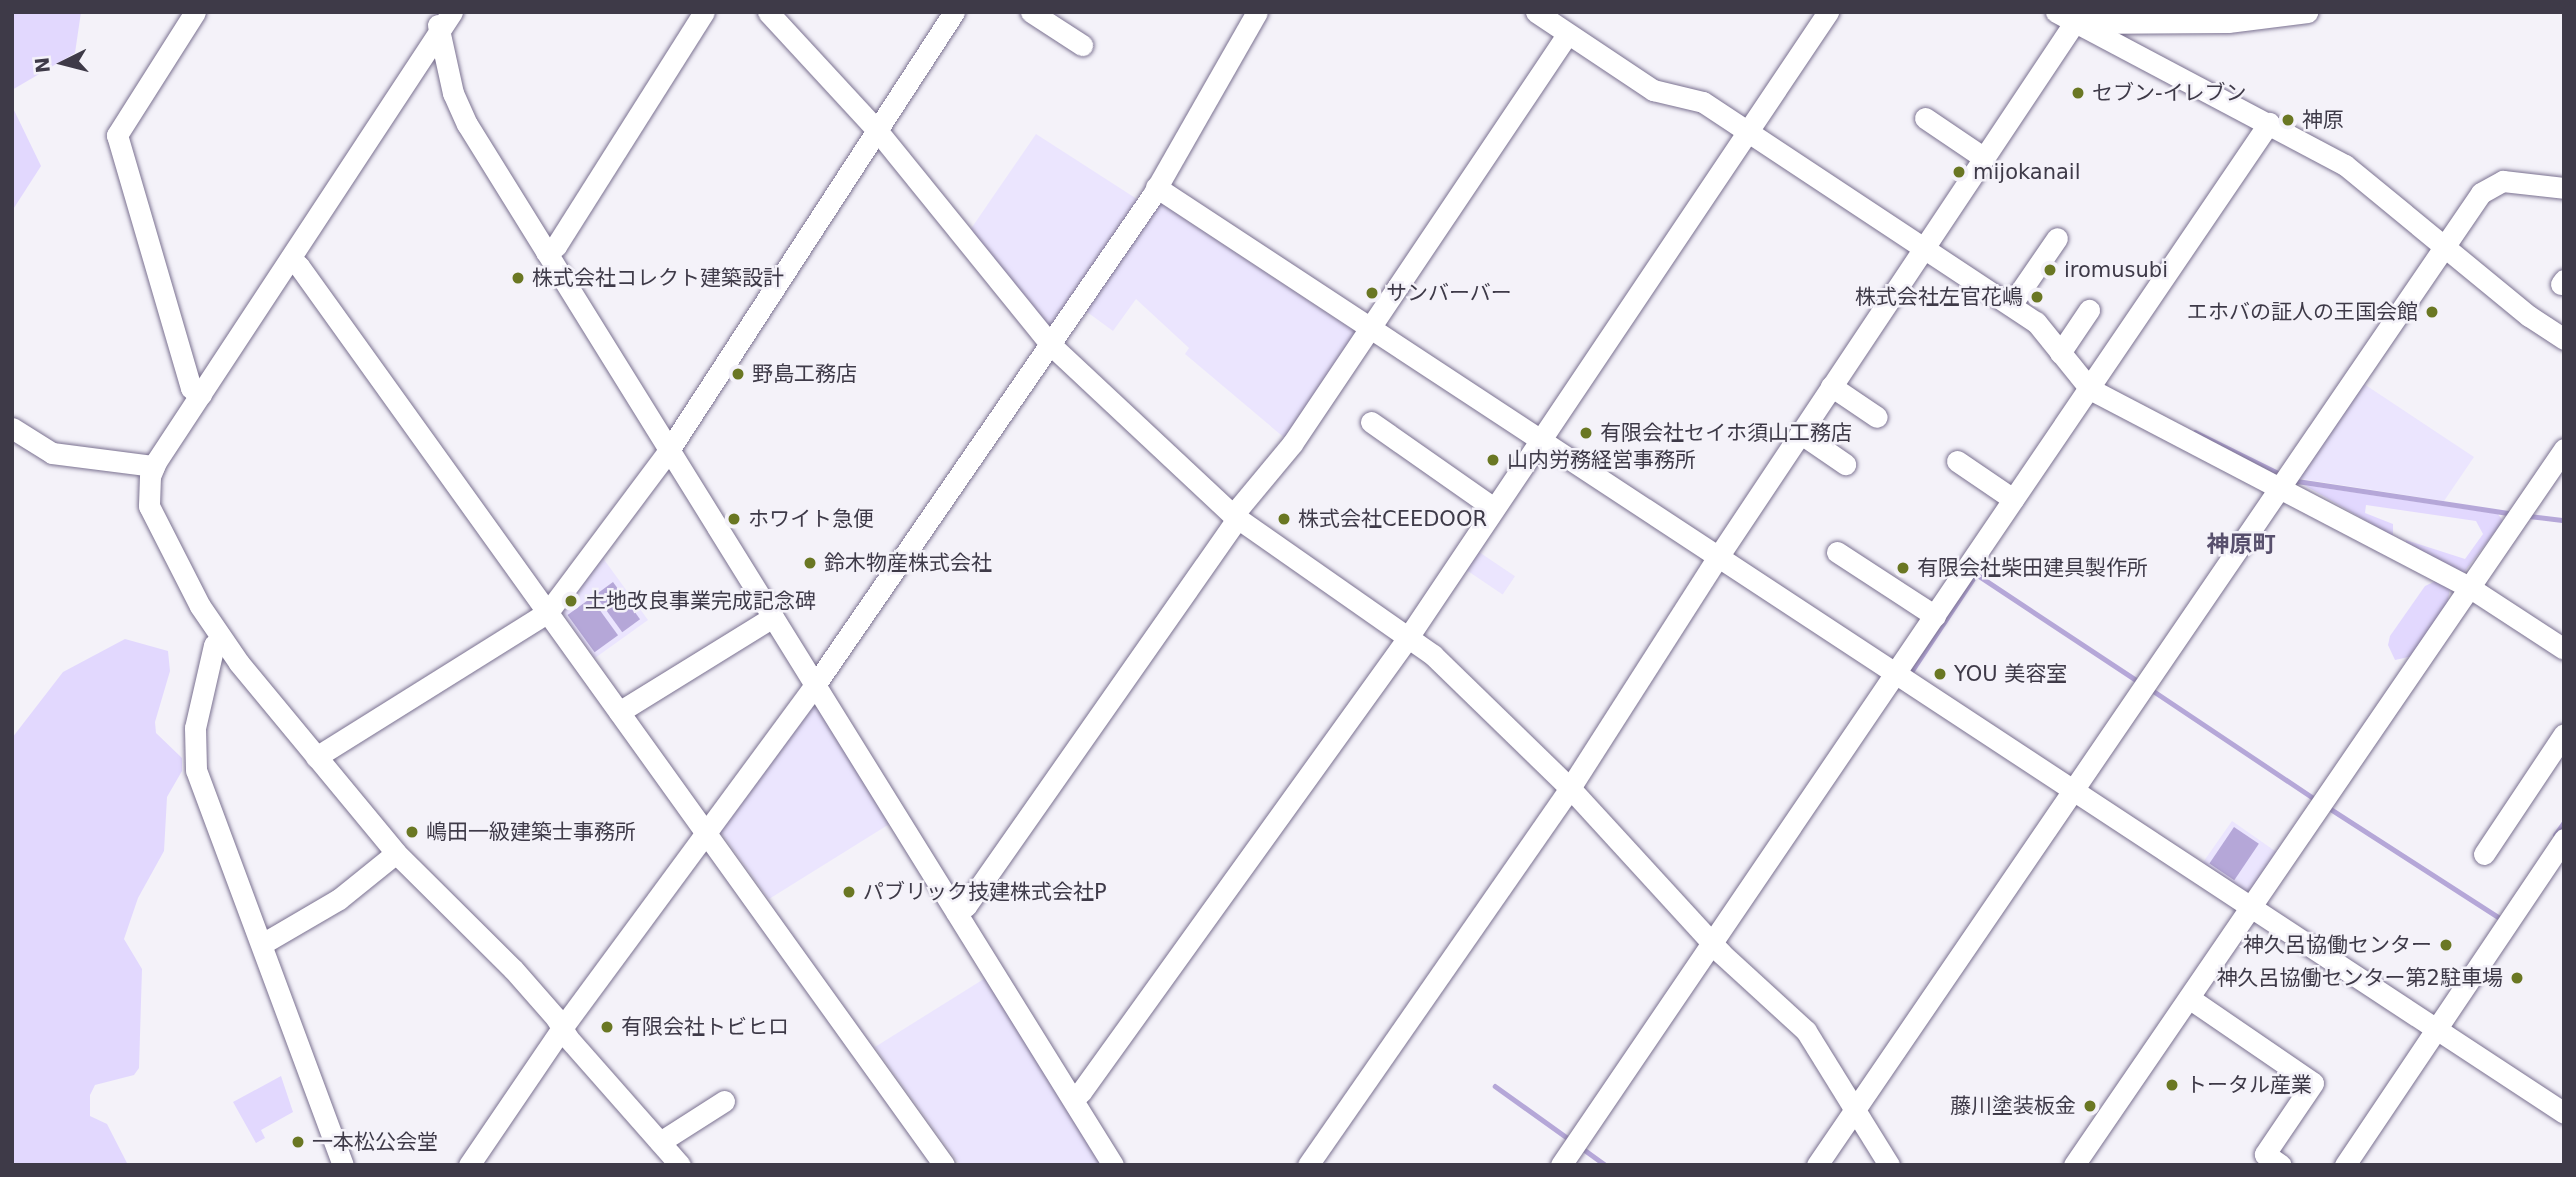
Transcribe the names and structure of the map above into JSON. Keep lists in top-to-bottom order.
{
  "districts": ["神原町"],
  "places": [
    "セブン-イレブン",
    "神原",
    "mijokanail",
    "iromusubi",
    "株式会社コレクト建築設計",
    "サンバーバー",
    "株式会社左官花嶋",
    "エホバの証人の王国会館",
    "野島工務店",
    "有限会社セイホ須山工務店",
    "山内労務経営事務所",
    "ホワイト急便",
    "株式会社CEEDOOR",
    "鈴木物産株式会社",
    "有限会社柴田建具製作所",
    "土地改良事業完成記念碑",
    "YOU 美容室",
    "嶋田一級建築士事務所",
    "パブリック技建株式会社P",
    "神久呂協働センター",
    "神久呂協働センター第2駐車場",
    "有限会社トビヒロ",
    "トータル産業",
    "藤川塗装板金",
    "一本松公会堂"
  ],
  "north": "left"
}
